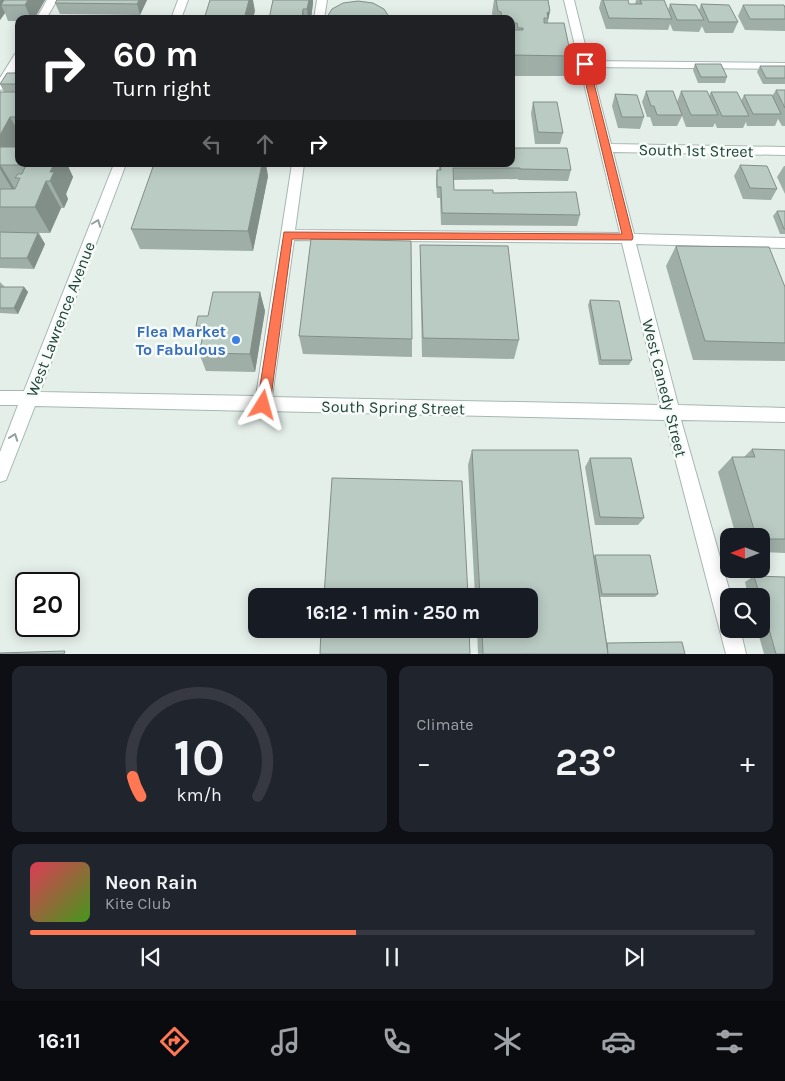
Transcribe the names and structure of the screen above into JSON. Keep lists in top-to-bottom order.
{
  "streets": {
    "street": [
      "South 1st Street",
      "West Lawrence Avenue",
      "West Canedy Street",
      "South Spring Street"
    ]
  },
  "crossings": [
    ["South 1st Street", "West Canedy Street"],
    ["West Lawrence Avenue", "South Spring Street"],
    ["West Canedy Street", "South Spring Street"]
  ],
  "one_way": ["West Lawrence Avenue"],
  "places": ["Flea Market To Fabulous"],
  "north": "left",
  "page": {
    "turn": ["60 m", "Turn right"],
    "limit": "20",
    "trip": "16:12 · 1 min · 250 m",
    "tile": "Climate",
    "heat": ["−", "23°", "+"],
    "song": ["Neon Rain", "Kite Club"],
    "tabs": "16:11",
    "gauge": ["10", "km/h"]
  }
}
